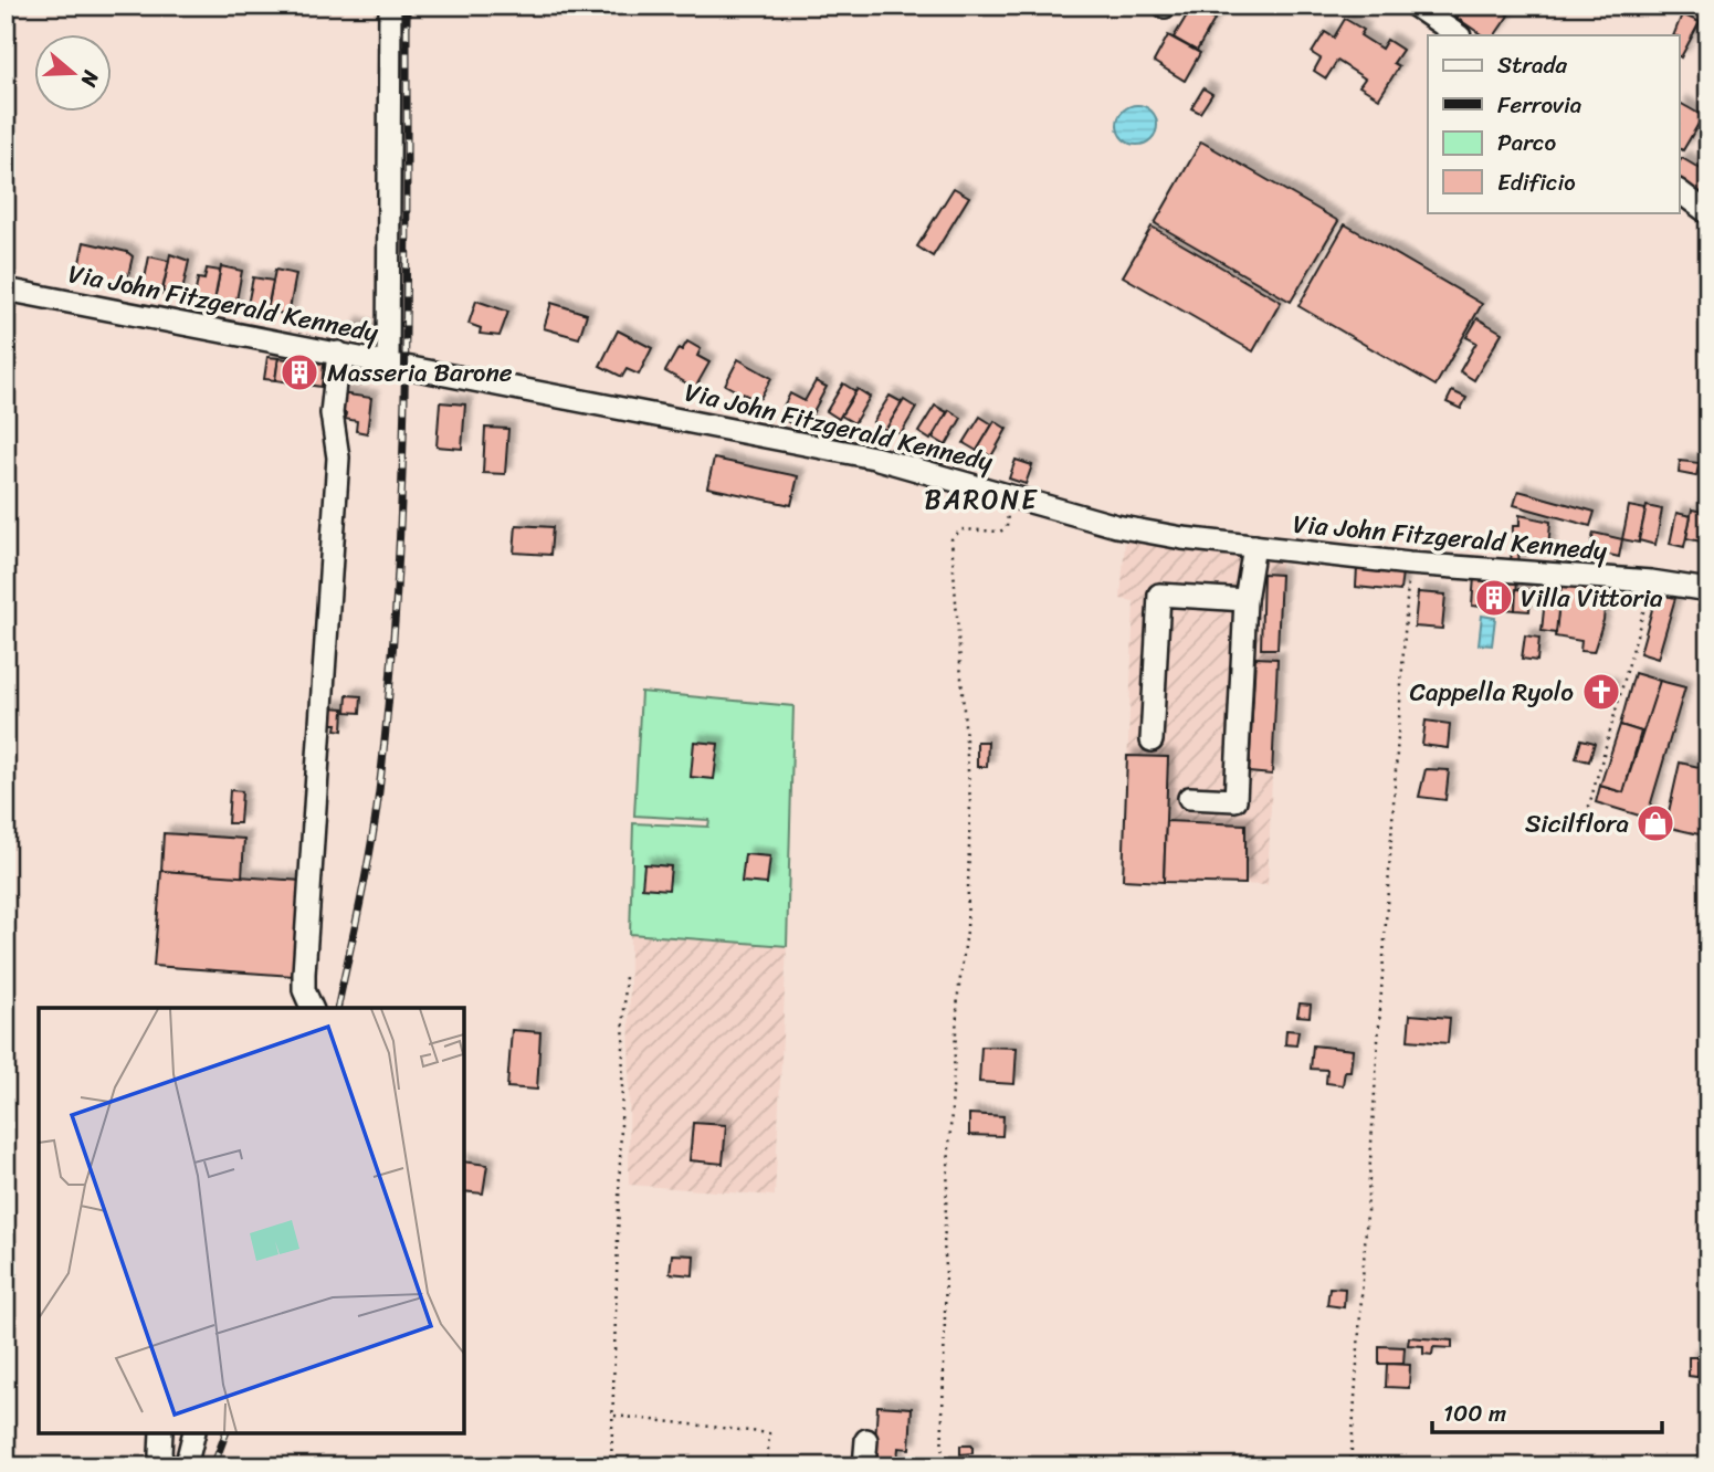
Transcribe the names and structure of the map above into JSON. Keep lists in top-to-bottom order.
{
  "streets": {
    "street": ["Via John Fitzgerald Kennedy"]
  },
  "districts": ["BARONE"],
  "places": {
    "building": ["Masseria Barone", "Villa Vittoria"],
    "church": ["Cappella Ryolo"],
    "shop": ["Sicilflora"]
  },
  "legend": [
    "Strada",
    "Ferrovia",
    "Parco",
    "Edificio"
  ],
  "scale_bar": "100 m",
  "north": "right"
}
